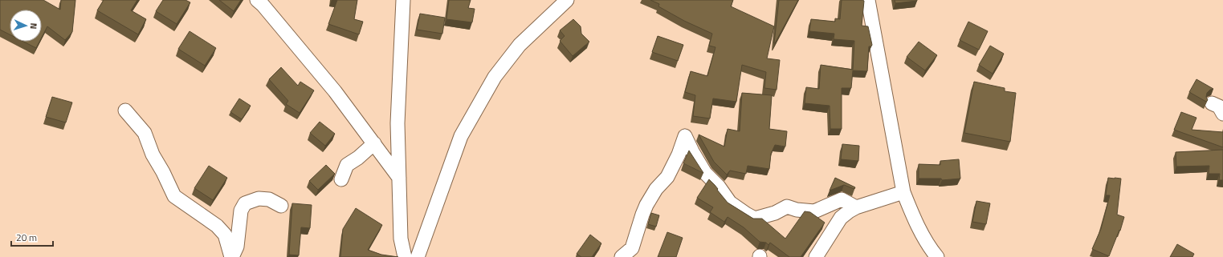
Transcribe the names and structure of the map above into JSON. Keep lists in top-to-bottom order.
{
  "scale_bar": "20 m",
  "north": "right"
}
